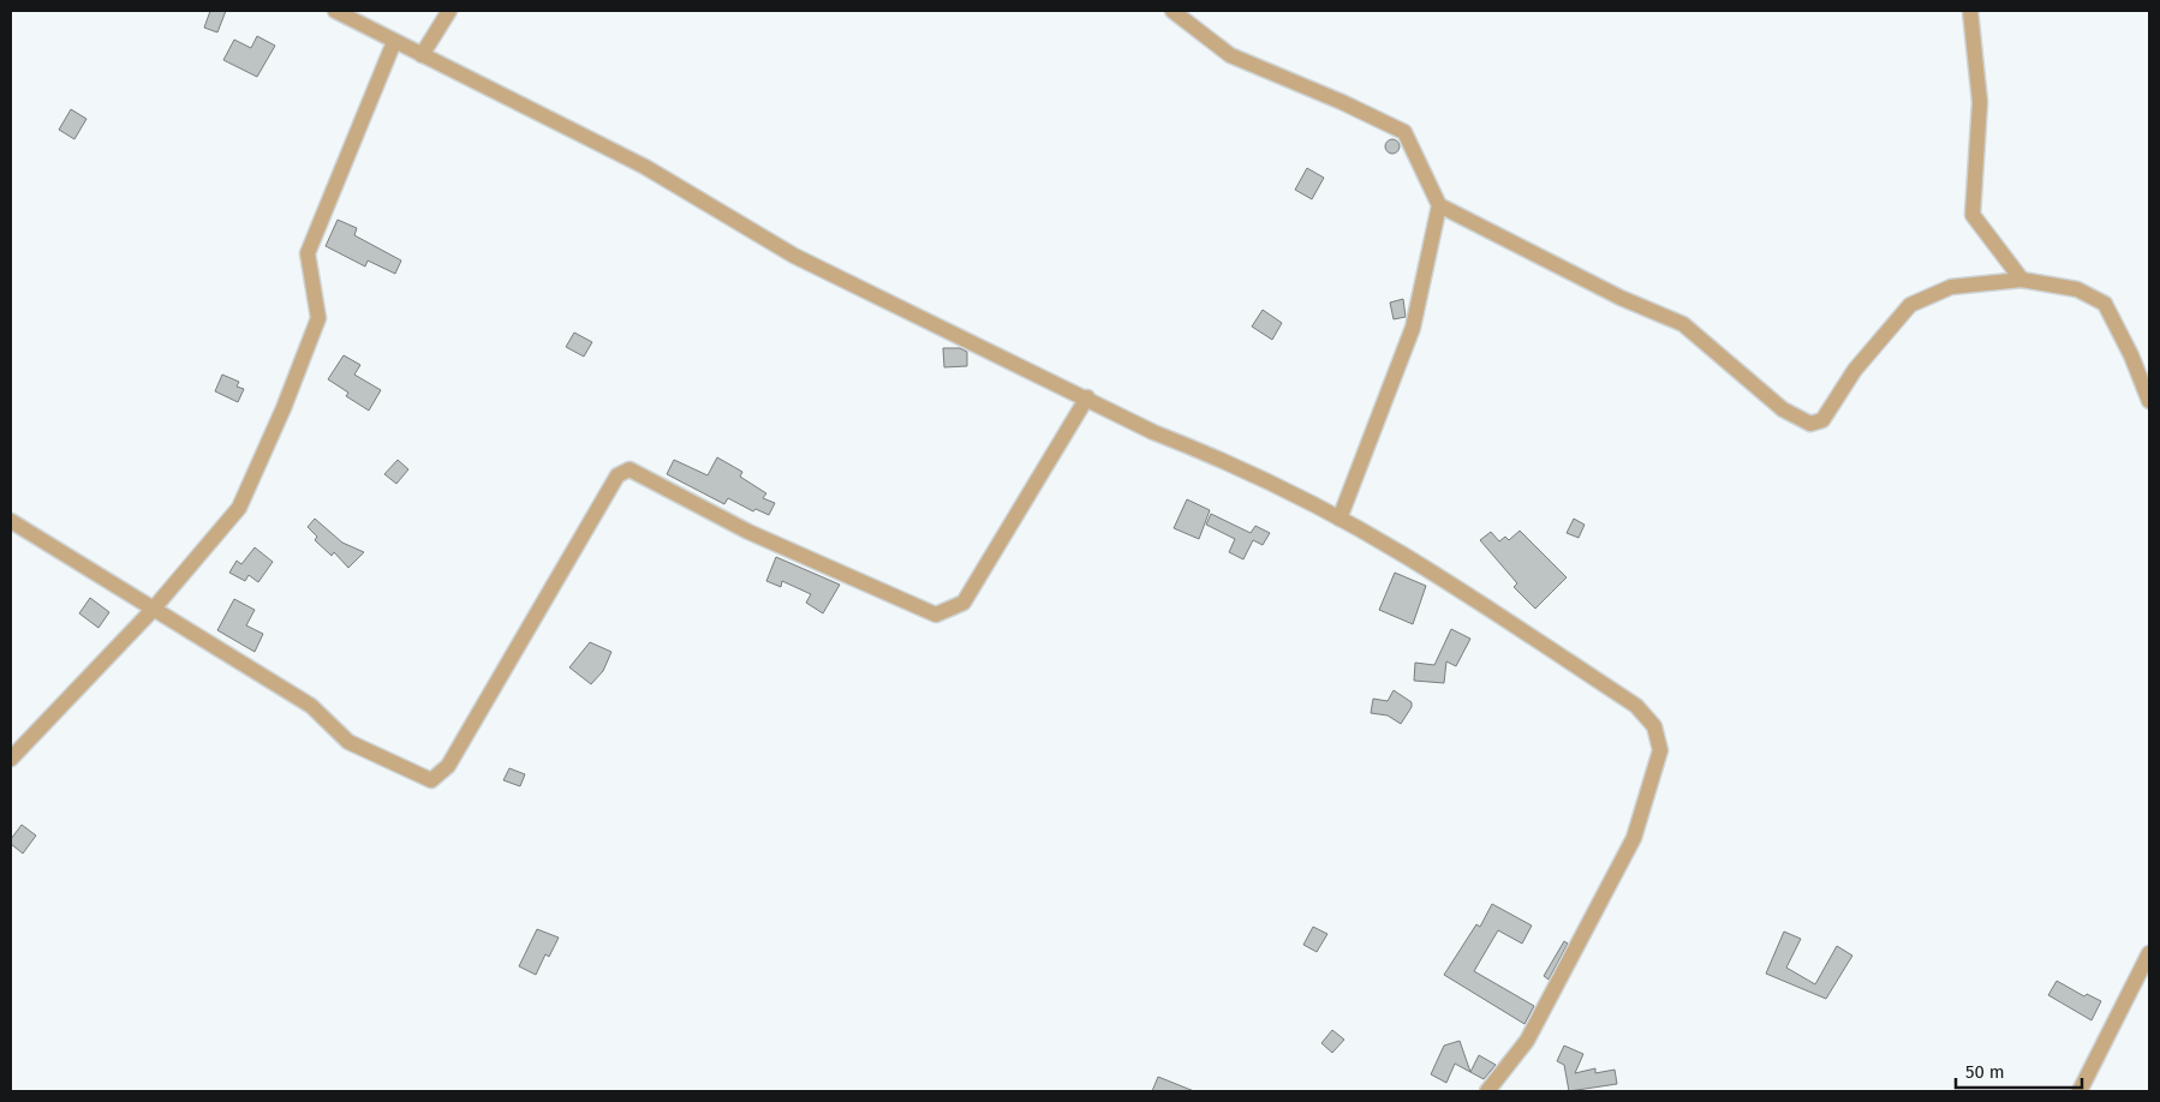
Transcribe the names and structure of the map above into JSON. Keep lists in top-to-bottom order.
{
  "scale_bar": "50 m"
}
